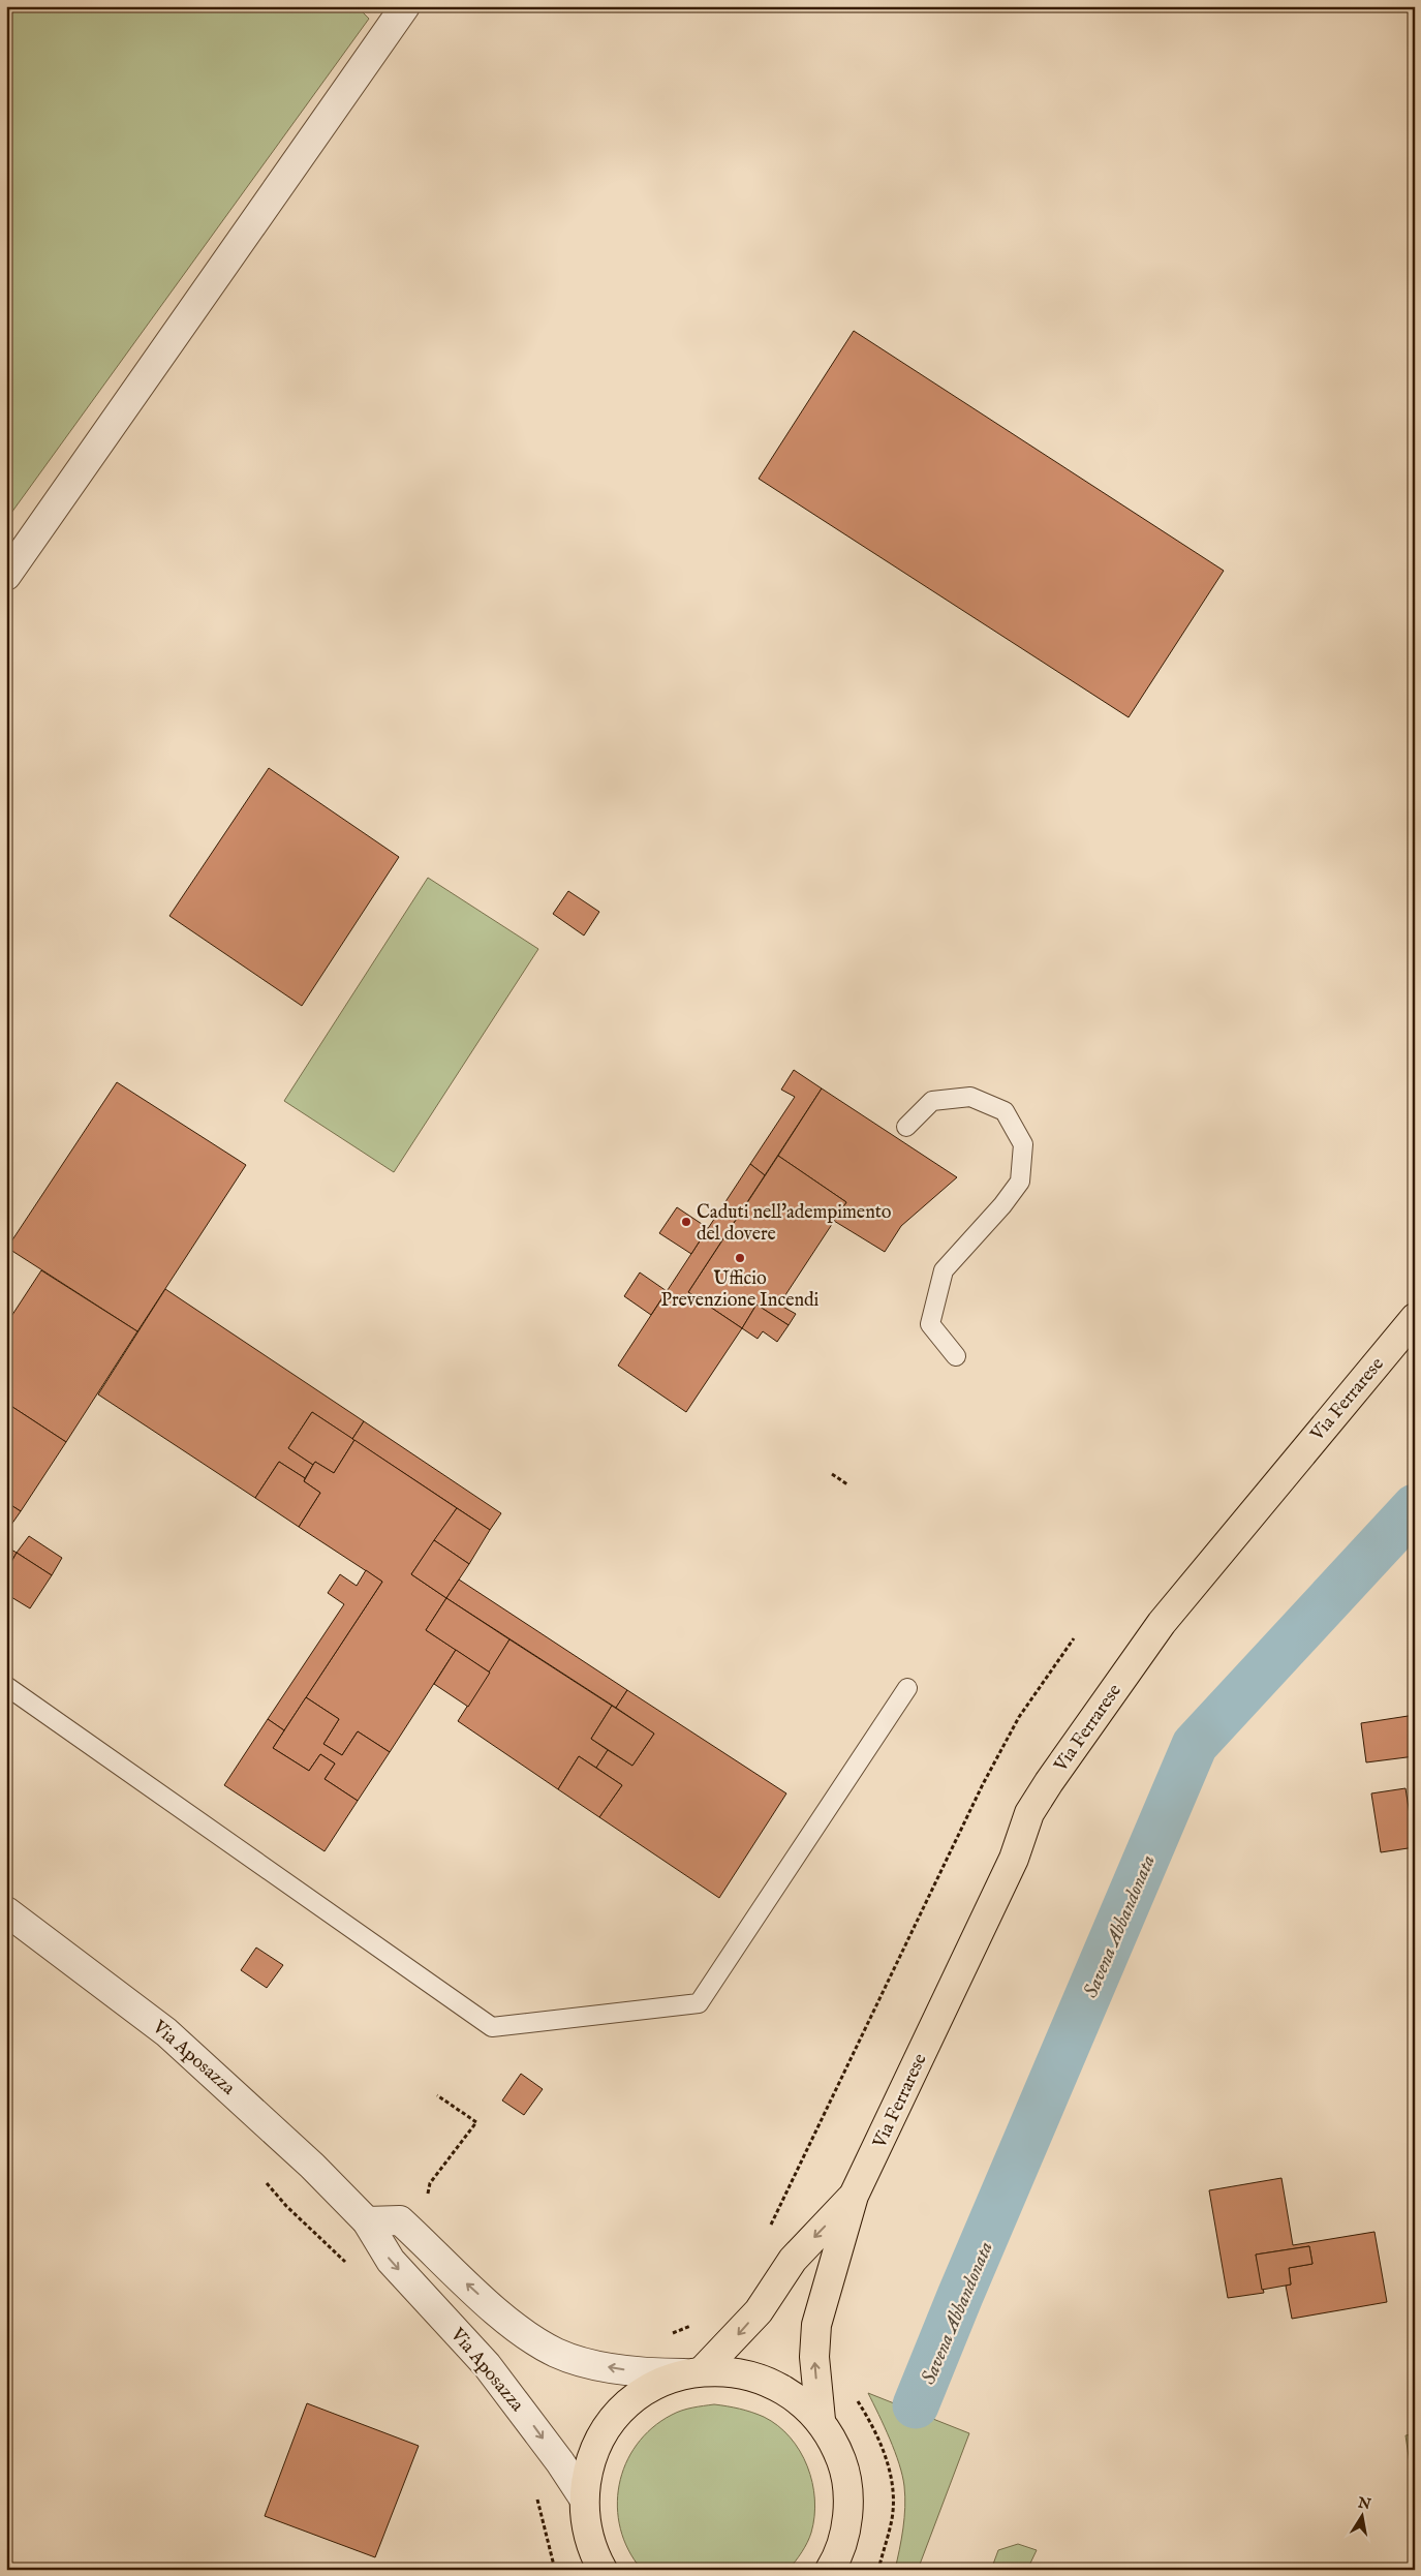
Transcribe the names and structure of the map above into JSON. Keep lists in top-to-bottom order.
{
  "streets": {
    "main road": ["Via Ferrarese"],
    "street": ["Via Aposazza"]
  },
  "one_way": ["Via Aposazza"],
  "water": ["Savena Abbandonata"],
  "places": ["Caduti nell'adempimento del dovere", "Ufficio Prevenzione Incendi"],
  "north": "top"
}
